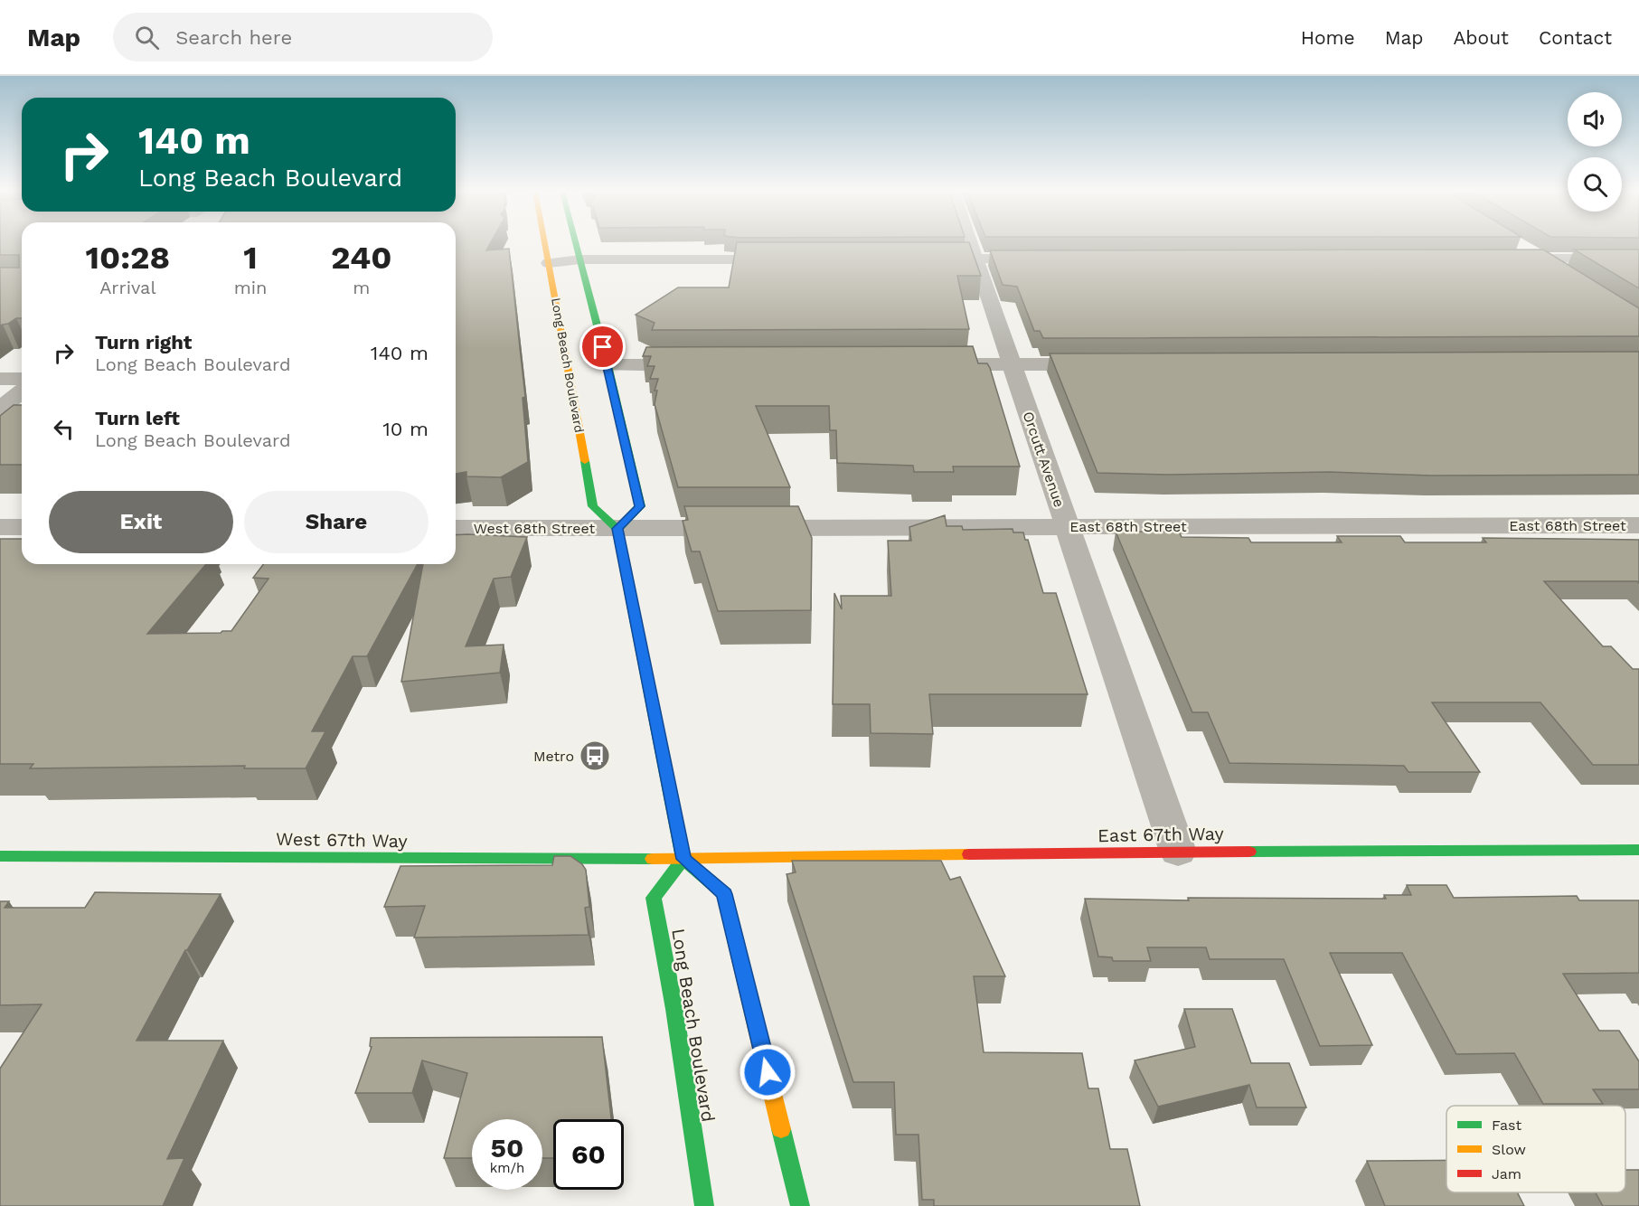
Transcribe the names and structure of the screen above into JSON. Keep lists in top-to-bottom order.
{
  "streets": {
    "main road": ["Long Beach Boulevard", "East 67th Way", "West 67th Way"],
    "street": ["Orcutt Avenue", "East 68th Street", "West 68th Street"]
  },
  "crossings": [
    ["Long Beach Boulevard", "East 68th Street"],
    ["Long Beach Boulevard", "West 68th Street"],
    ["Long Beach Boulevard", "East 67th Way"],
    ["Long Beach Boulevard", "West 67th Way"],
    ["Orcutt Avenue", "East 68th Street"],
    ["Orcutt Avenue", "East 67th Way"],
    ["East 68th Street", "West 68th Street"],
    ["East 67th Way", "West 67th Way"]
  ],
  "places": {
    "bus stop": ["Metro"]
  },
  "legend": ["Fast", "Slow", "Jam"],
  "page": {
    "header": "Map",
    "search": "Search here",
    "nav": [
      "Home",
      "Map",
      "About",
      "Contact"
    ],
    "turn": ["140 m", "Long Beach Boulevard"],
    "eta": [
      "10:28",
      "Arrival",
      "1",
      "min",
      "240",
      "m"
    ],
    "list": [
      {
        "name": "Turn right",
        "note": "Long Beach Boulevard",
        "value": "140 m"
      },
      {
        "name": "Turn left",
        "note": "Long Beach Boulevard",
        "value": "10 m"
      }
    ],
    "buttons": ["Exit", "Share"],
    "speed": "50 km/h",
    "limit": "60"
  }
}
